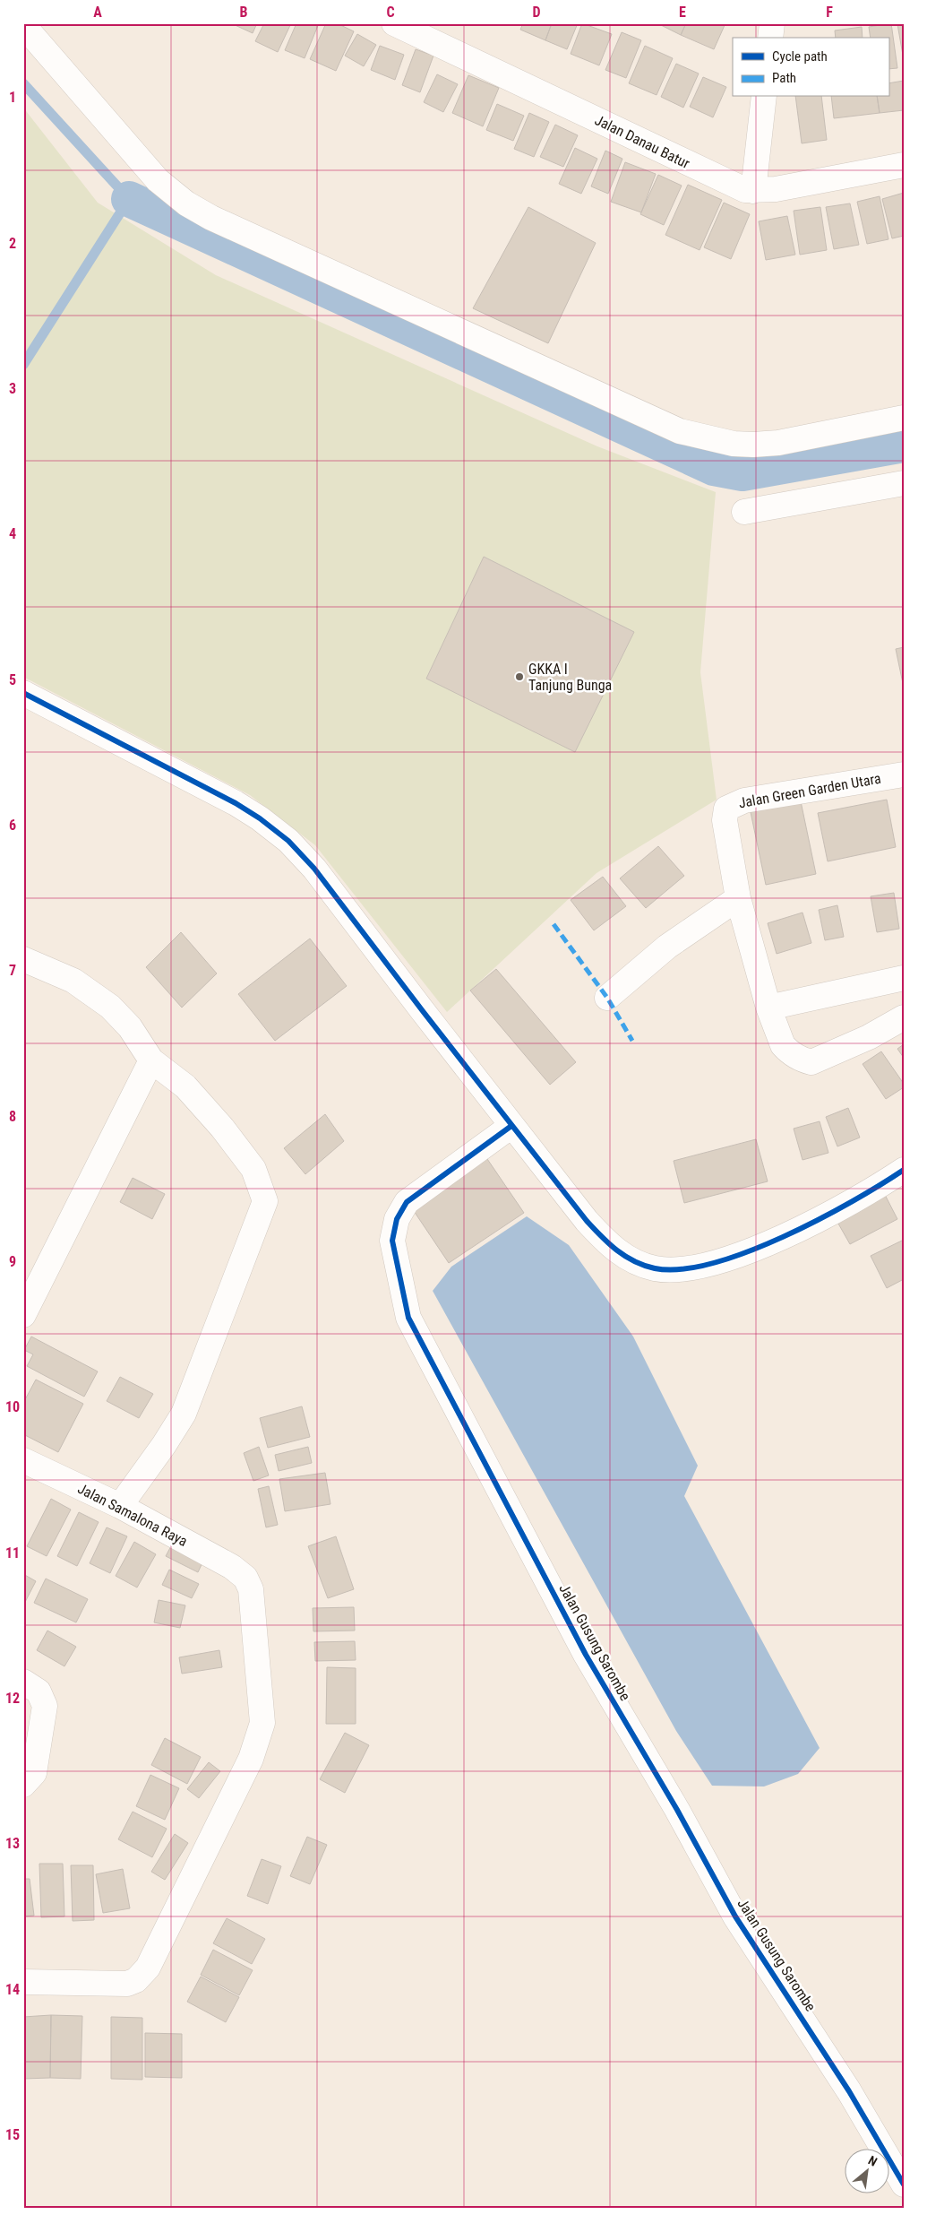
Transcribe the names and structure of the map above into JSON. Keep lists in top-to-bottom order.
{
  "streets": {
    "street": [
      "Jalan Danau Batur",
      "Jalan Green Garden Utara",
      "Jalan Samalona Raya",
      "Jalan Gusung Sarombe"
    ]
  },
  "places": ["GKKA I Tanjung Bunga"],
  "legend": ["Cycle path", "Path"],
  "north": "top right",
  "grid": {
    "columns": [
      "A",
      "B",
      "C",
      "D",
      "E",
      "F"
    ],
    "rows": [
      "1",
      "2",
      "3",
      "4",
      "5",
      "6",
      "7",
      "8",
      "9",
      "10",
      "11",
      "12",
      "13",
      "14",
      "15"
    ]
  }
}
